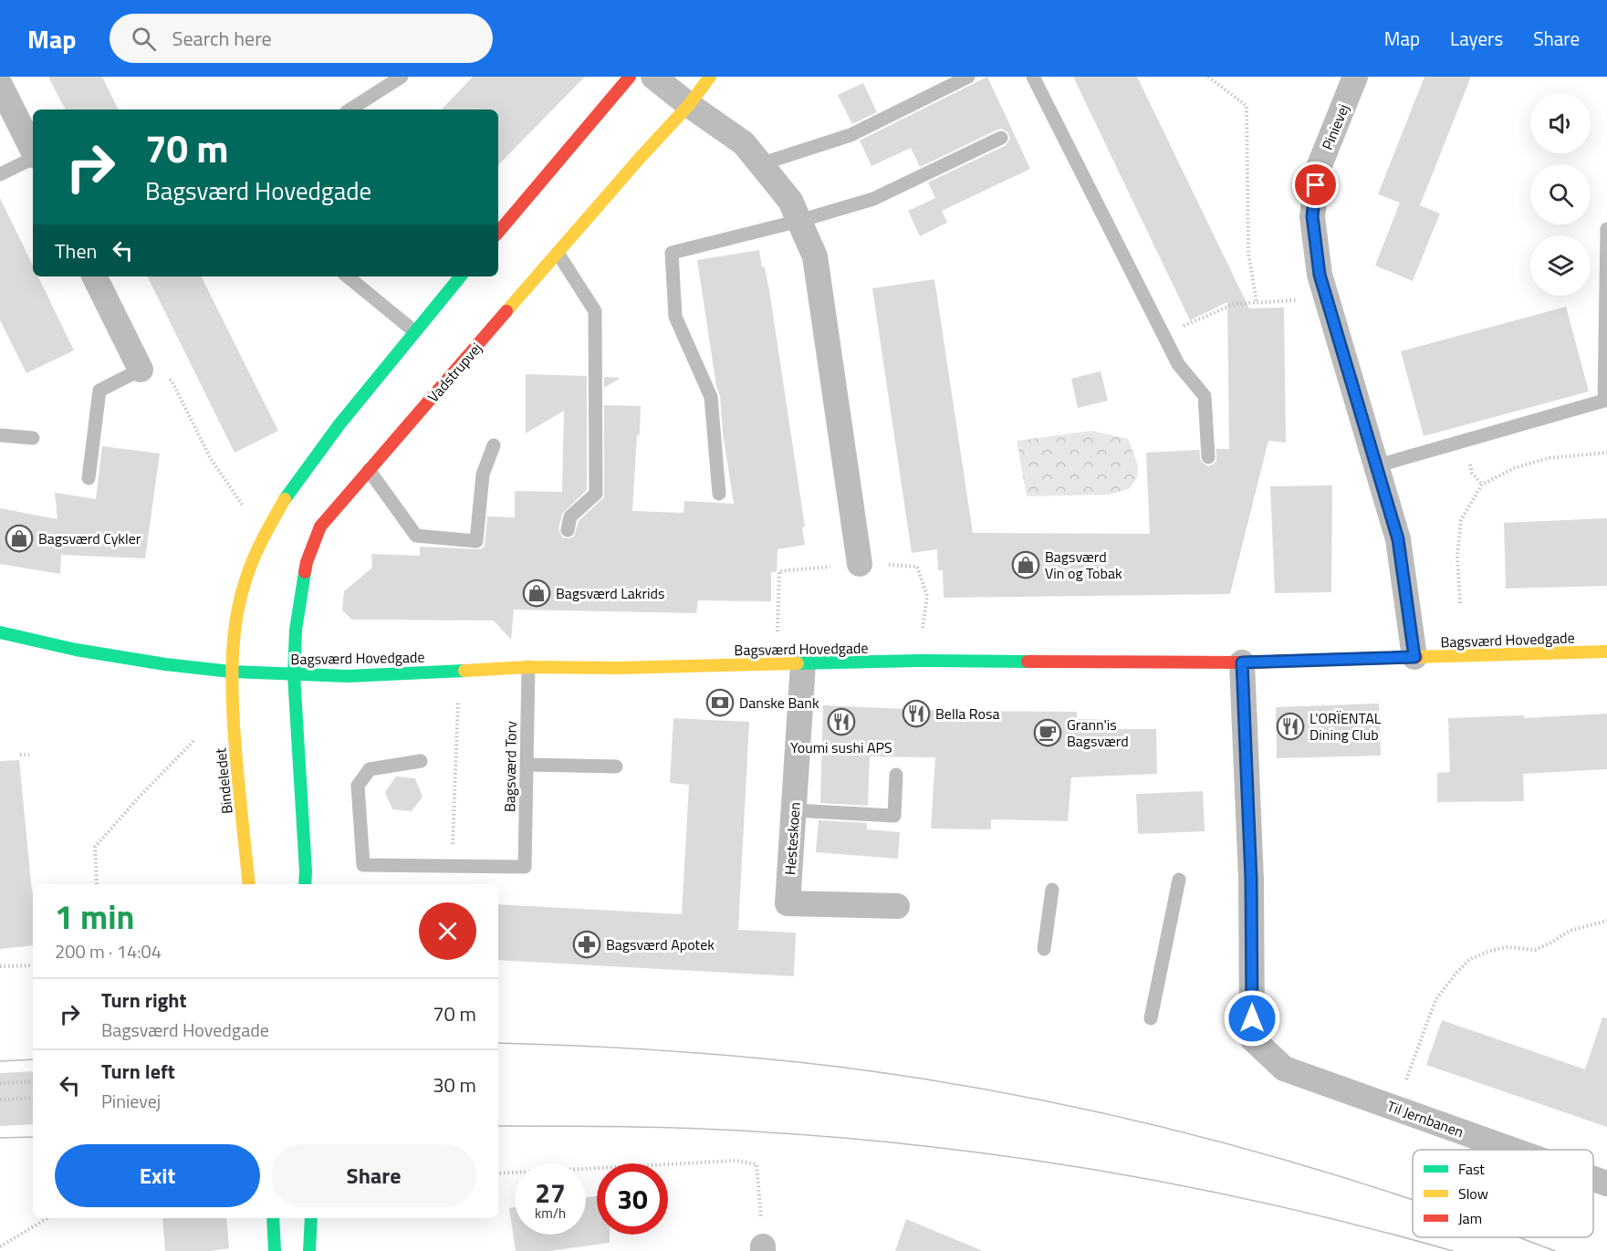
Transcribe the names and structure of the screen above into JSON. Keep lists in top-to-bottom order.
{
  "streets": {
    "street": [
      "Pinievej",
      "Vadstrupvej",
      "Bagsværd Hovedgade",
      "Bindeledet",
      "Hesteskoen",
      "Til Jernbanen"
    ],
    "lane": ["Bagsværd Torv"]
  },
  "crossings": [
    ["Pinievej", "Bagsværd Hovedgade"],
    ["Vadstrupvej", "Bagsværd Hovedgade"],
    ["Bagsværd Hovedgade", "Bagsværd Torv"],
    ["Bagsværd Hovedgade", "Bindeledet"],
    ["Bagsværd Hovedgade", "Hesteskoen"],
    ["Bagsværd Hovedgade", "Til Jernbanen"]
  ],
  "places": {
    "shop": ["Bagsværd Cykler", "Bagsværd Vin og Tobak", "Bagsværd Lakrids"],
    "bank": ["Danske Bank"],
    "restaurant": ["Bella Rosa", "Youmi sushi APS", "L'ORÏENTAL Dining Club"],
    "cafe": ["Grann'is Bagsværd"],
    "pharmacy": ["Bagsværd Apotek"]
  },
  "legend": ["Fast", "Slow", "Jam"],
  "page": {
    "header": "Map",
    "search": "Search here",
    "nav": ["Map", "Layers", "Share"],
    "turn": ["70 m", "Bagsværd Hovedgade"],
    "then": "Then",
    "heading": ["1 min", "200 m · 14:04"],
    "list": [
      {
        "name": "Turn right",
        "note": "Bagsværd Hovedgade",
        "value": "70 m"
      },
      {
        "name": "Turn left",
        "note": "Pinievej",
        "value": "30 m"
      }
    ],
    "buttons": ["Exit", "Share"],
    "speed": "27 km/h",
    "limit": "30"
  }
}
